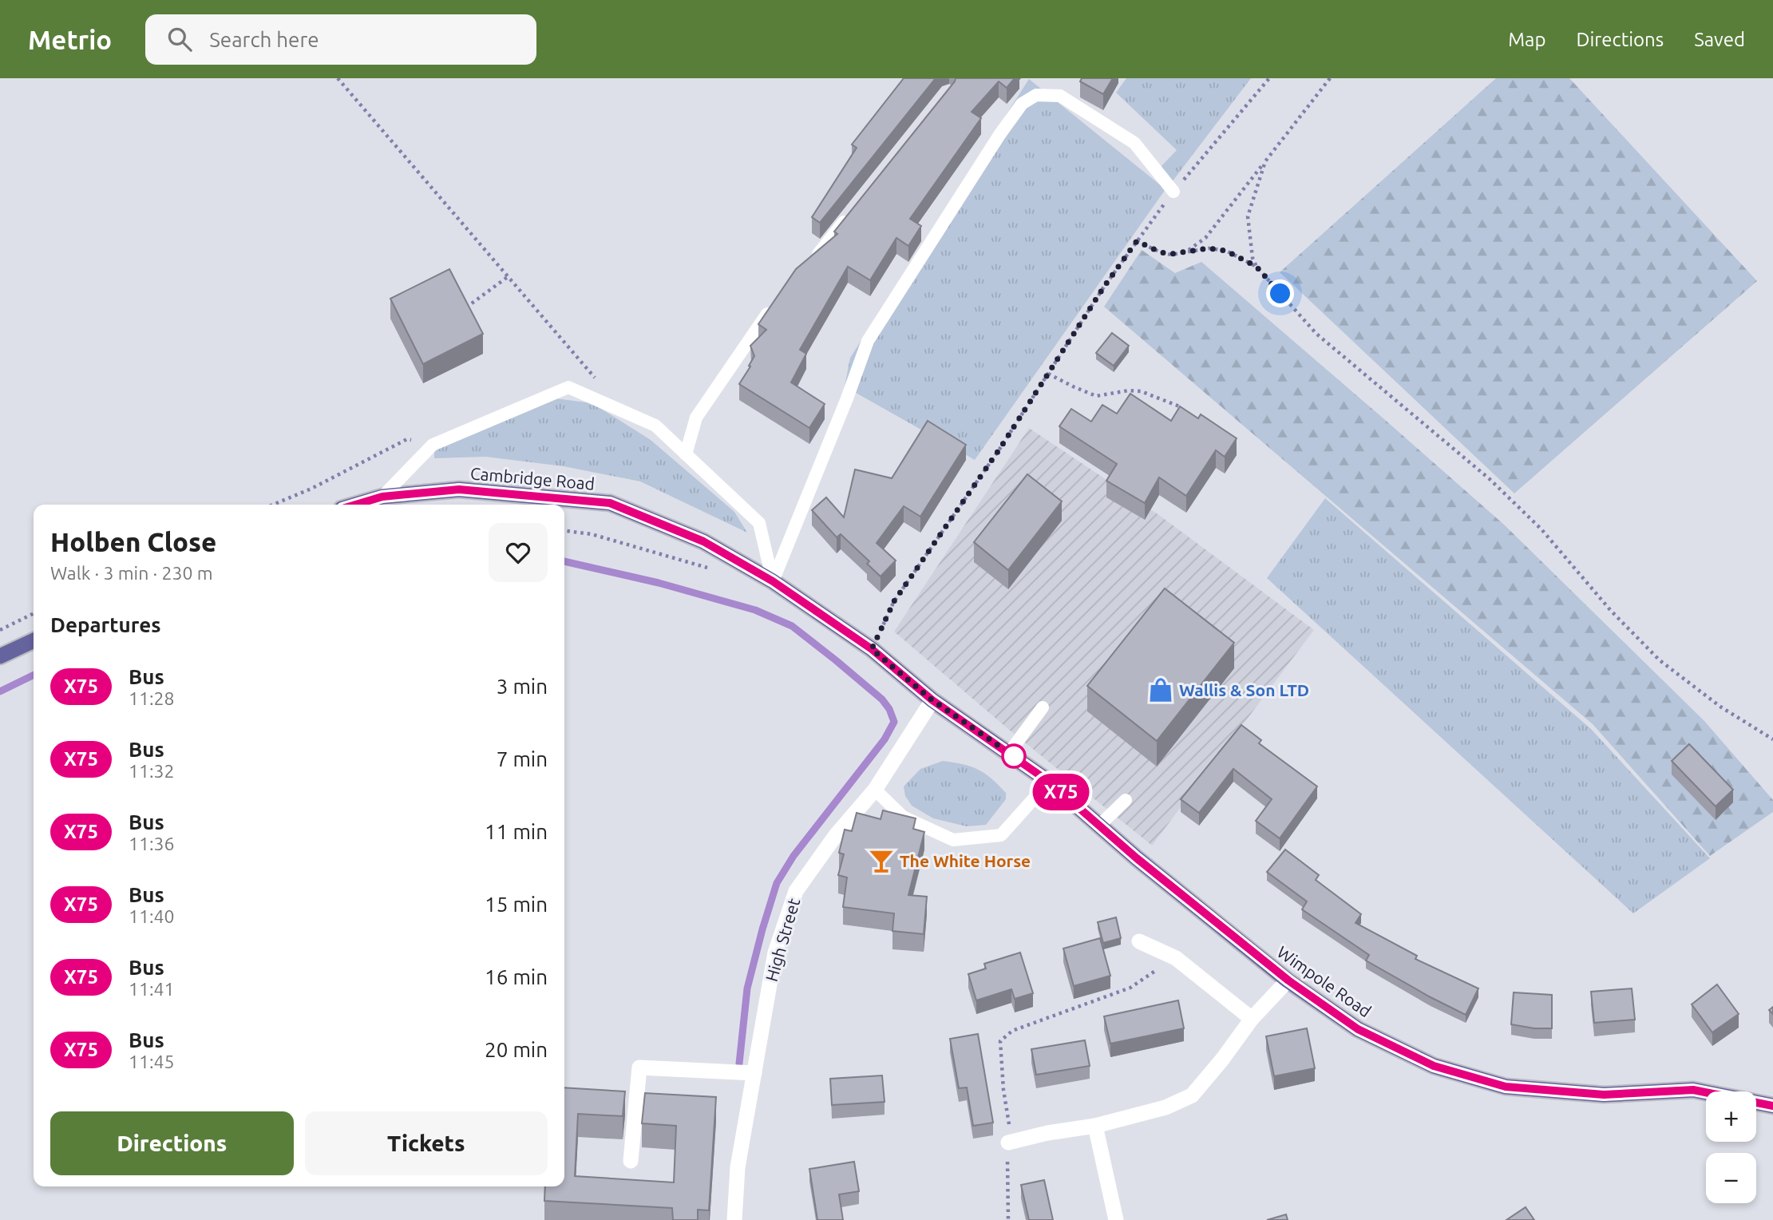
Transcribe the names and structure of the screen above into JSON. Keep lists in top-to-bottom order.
{
  "streets": {
    "main road": ["Cambridge Road", "Wimpole Road"],
    "street": ["High Street"]
  },
  "crossings": [
    ["Cambridge Road", "High Street"],
    ["Cambridge Road", "Wimpole Road"],
    ["High Street", "Wimpole Road"]
  ],
  "places": {
    "shop": ["Wallis & Son LTD"],
    "bar": ["The White Horse"]
  },
  "lines": ["bus line X75"],
  "page": {
    "header": "Metrio",
    "search": "Search here",
    "nav": ["Map", "Directions", "Saved"],
    "on_map": "X75",
    "heading": [
      ["Holben Close", "Walk · 3 min · 230 m"],
      "Departures"
    ],
    "list": [
      {
        "mark": "X75",
        "name": "Bus",
        "note": "11:28",
        "value": "3 min"
      },
      {
        "mark": "X75",
        "name": "Bus",
        "note": "11:32",
        "value": "7 min"
      },
      {
        "mark": "X75",
        "name": "Bus",
        "note": "11:36",
        "value": "11 min"
      },
      {
        "mark": "X75",
        "name": "Bus",
        "note": "11:40",
        "value": "15 min"
      },
      {
        "mark": "X75",
        "name": "Bus",
        "note": "11:41",
        "value": "16 min"
      },
      {
        "mark": "X75",
        "name": "Bus",
        "note": "11:45",
        "value": "20 min"
      }
    ],
    "map_buttons": ["+", "−"],
    "buttons": ["Directions", "Tickets"]
  }
}
